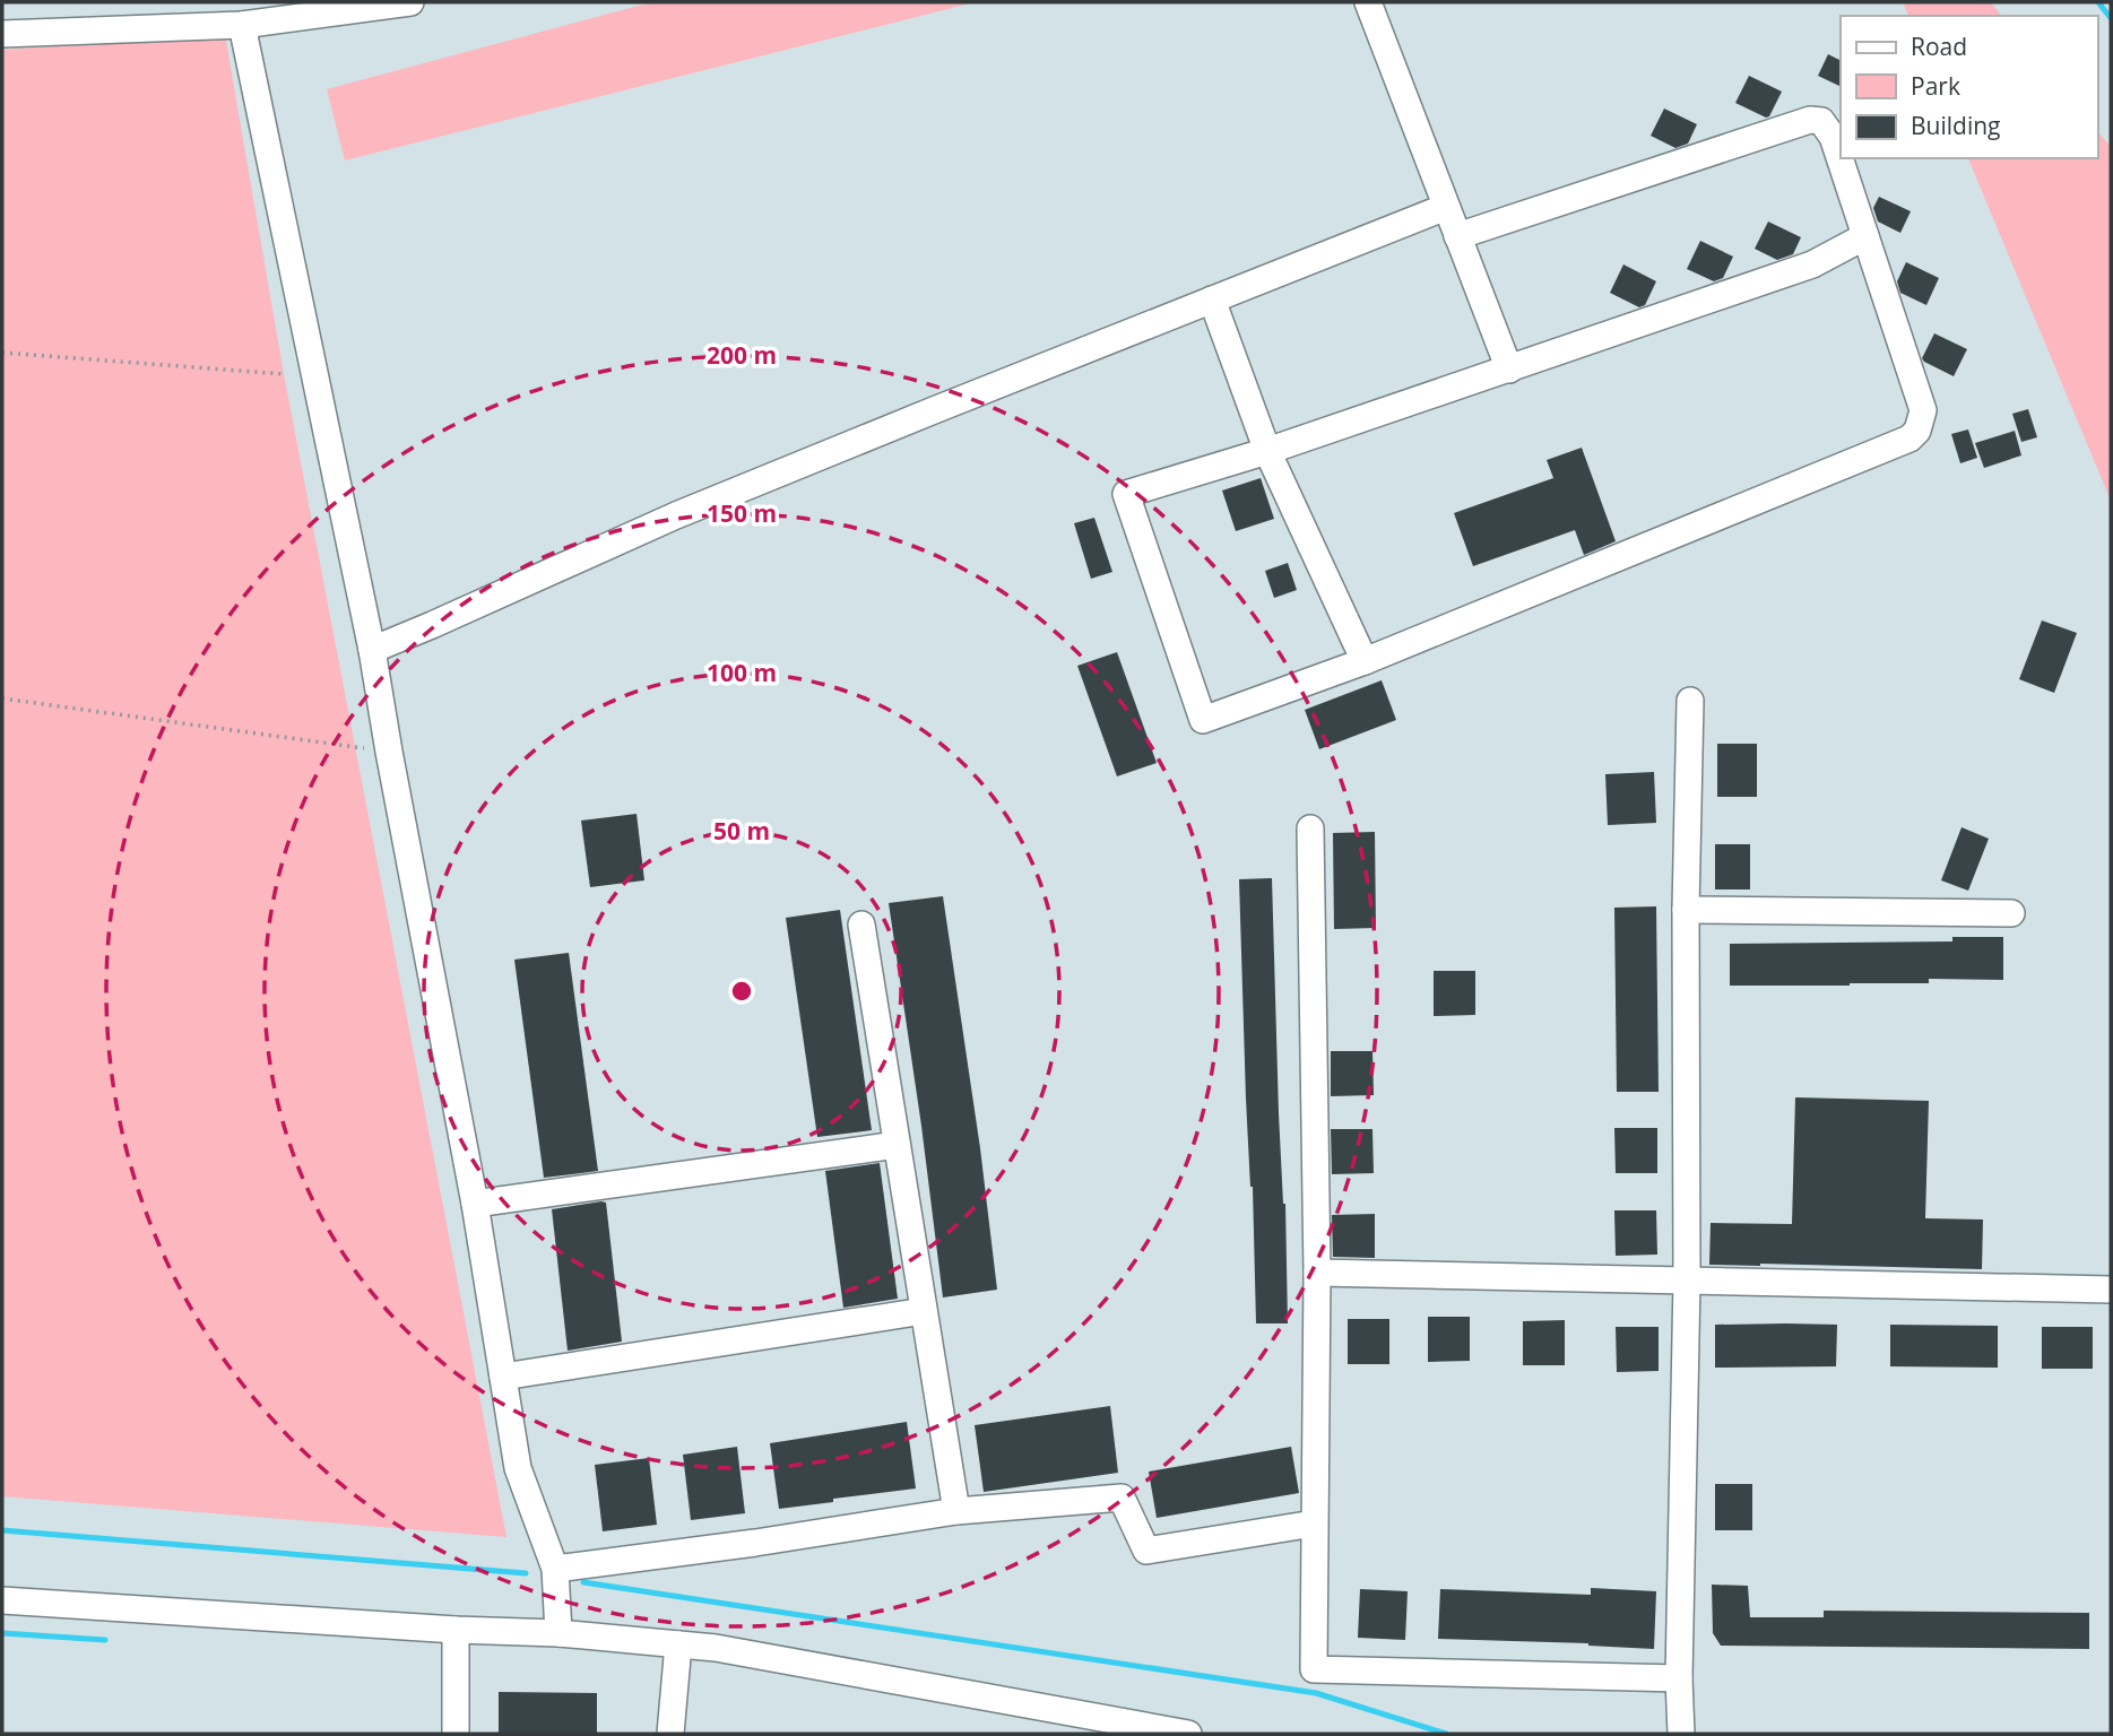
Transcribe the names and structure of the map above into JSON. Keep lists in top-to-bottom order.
{
  "legend": ["Road", "Park", "Building"],
  "rings": [
    "200 m",
    "150 m",
    "100 m",
    "50 m"
  ]
}
